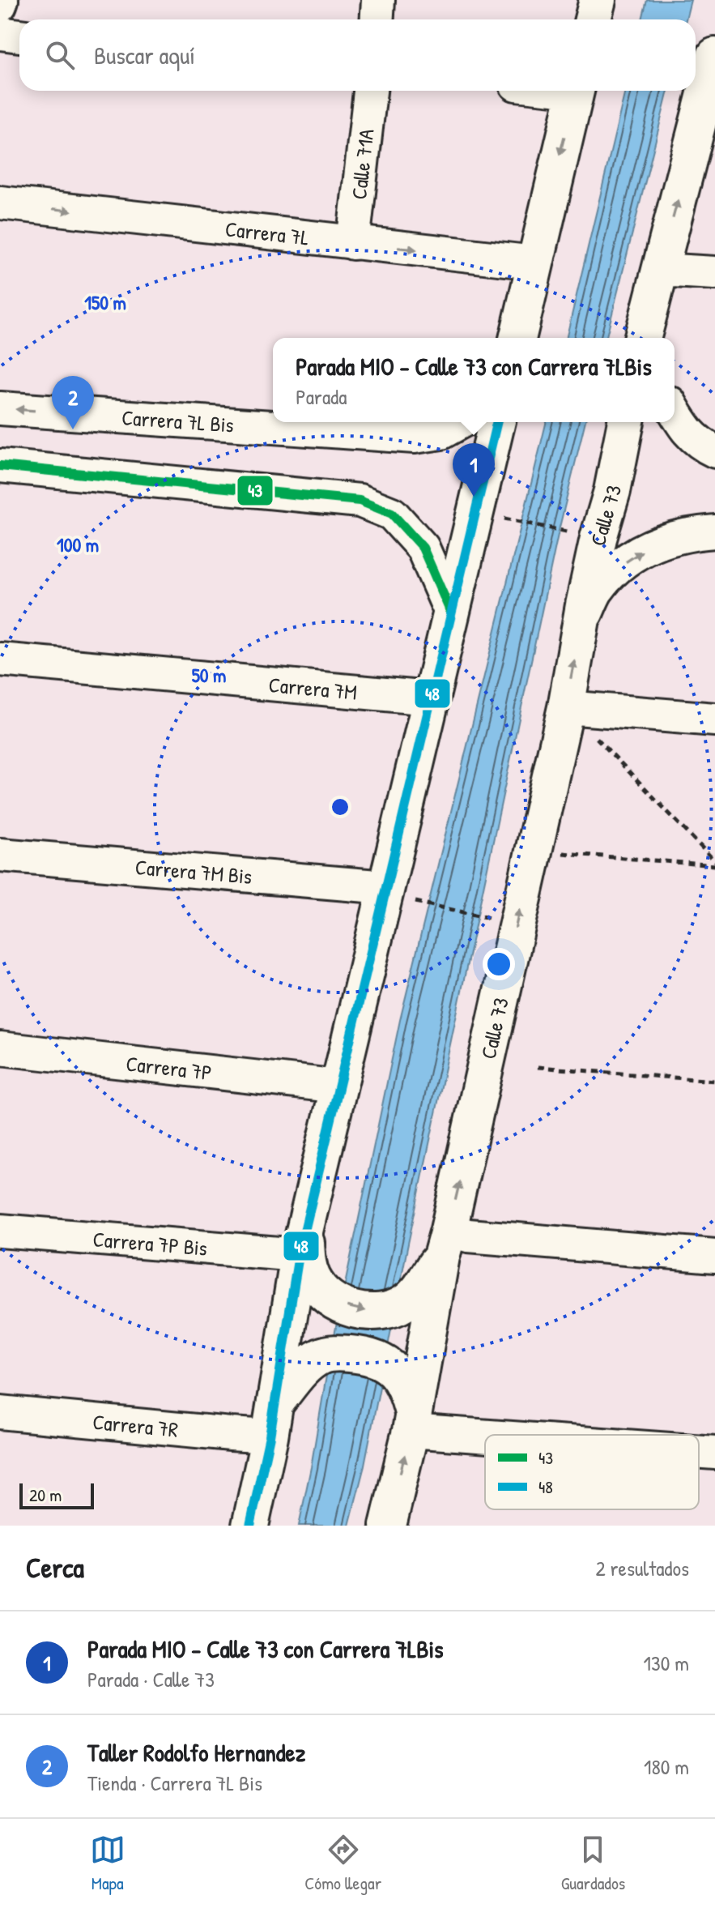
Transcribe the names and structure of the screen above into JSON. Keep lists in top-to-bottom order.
{
  "streets": {
    "main road": ["Calle 73"],
    "street": [
      "Calle 71A",
      "Carrera 7L",
      "Carrera 7L Bis",
      "Carrera 7M",
      "Carrera 7M Bis",
      "Carrera 7P",
      "Carrera 7P Bis",
      "Carrera 7R"
    ]
  },
  "crossings": [
    ["Calle 71A", "Carrera 7L"]
  ],
  "one_way": ["Carrera 7L Bis"],
  "lines": ["transit line 48", "transit line 43"],
  "legend": ["43", "48"],
  "scale_bar": "20 m",
  "page": {
    "search": "Buscar aquí",
    "popup": ["Parada MIO - Calle 73 con Carrera 7LBis", "Parada"],
    "pins": ["2", "1"],
    "scale": "20 m",
    "heading": ["Cerca", "2 resultados"],
    "list": [
      {
        "mark": "1",
        "name": "Parada MIO - Calle 73 con Carrera 7LBis",
        "note": "Parada · Calle 73",
        "value": "130 m"
      },
      {
        "mark": "2",
        "name": "Taller Rodolfo Hernandez",
        "note": "Tienda · Carrera 7L Bis",
        "value": "180 m"
      }
    ],
    "nav": ["Mapa", "Cómo llegar", "Guardados"]
  },
  "rings": ["150 m", "100 m", "50 m"]
}
